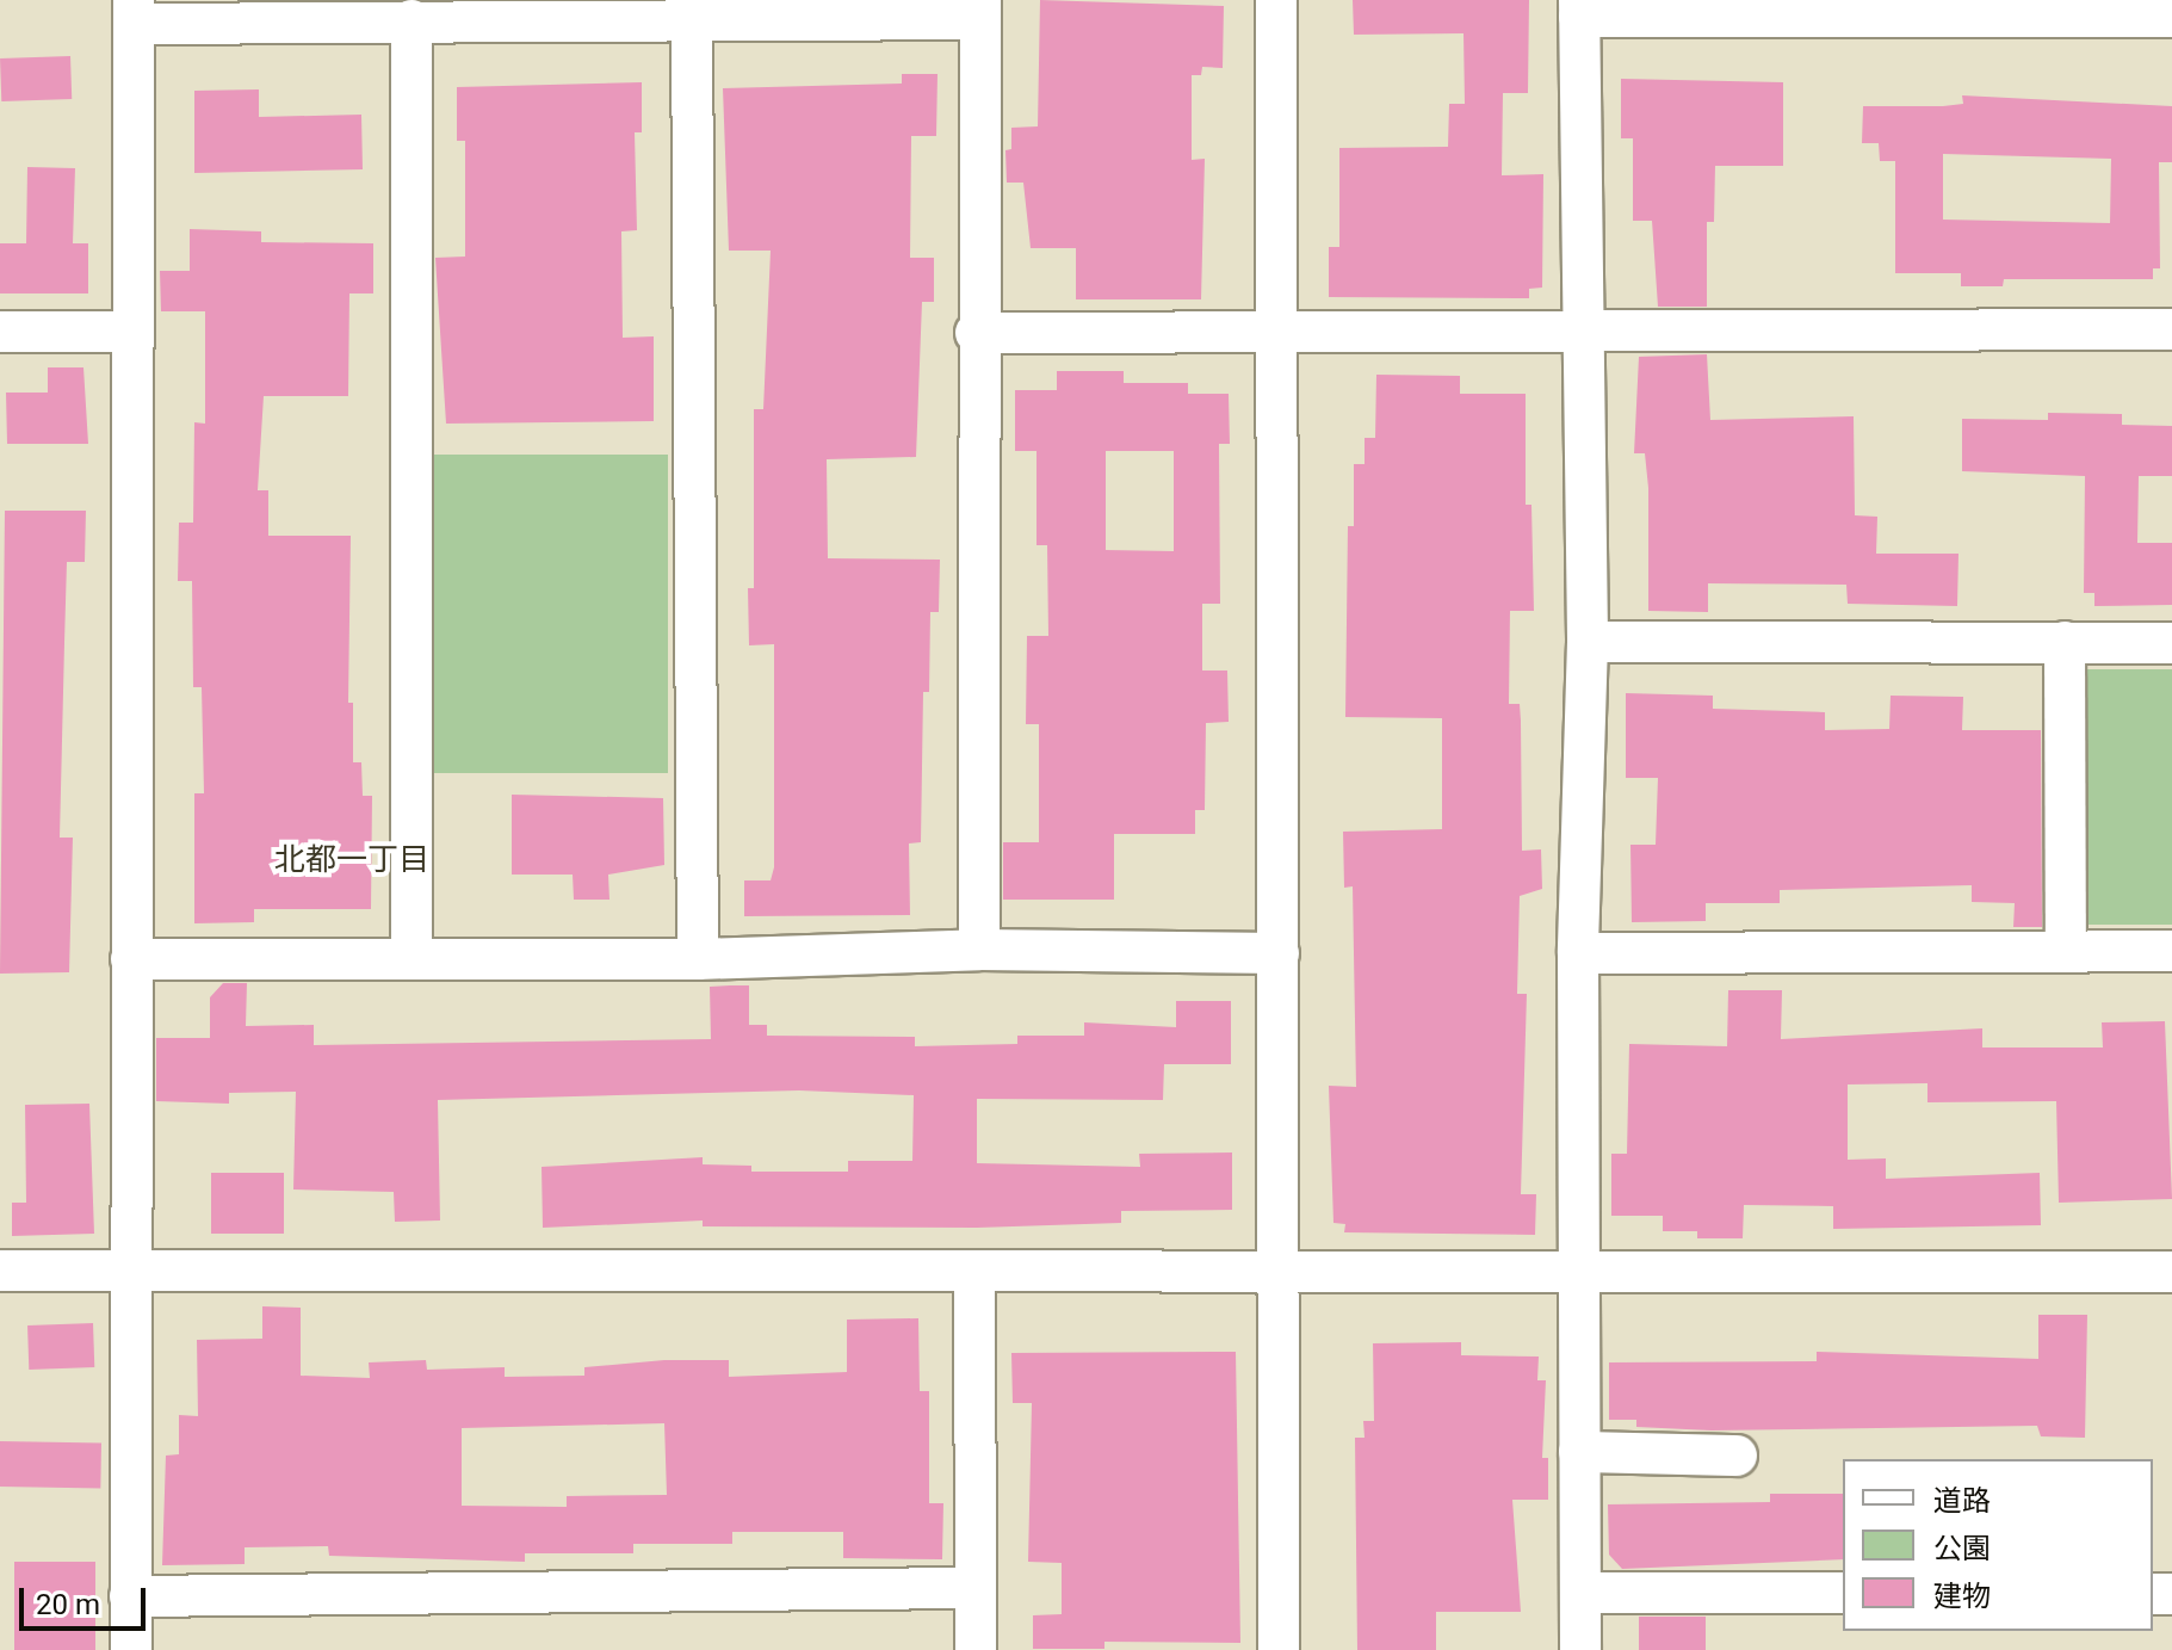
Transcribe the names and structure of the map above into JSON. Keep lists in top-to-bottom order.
{
  "districts": ["北都一丁目"],
  "legend": ["道路", "公園", "建物"],
  "scale_bar": "20 m"
}
